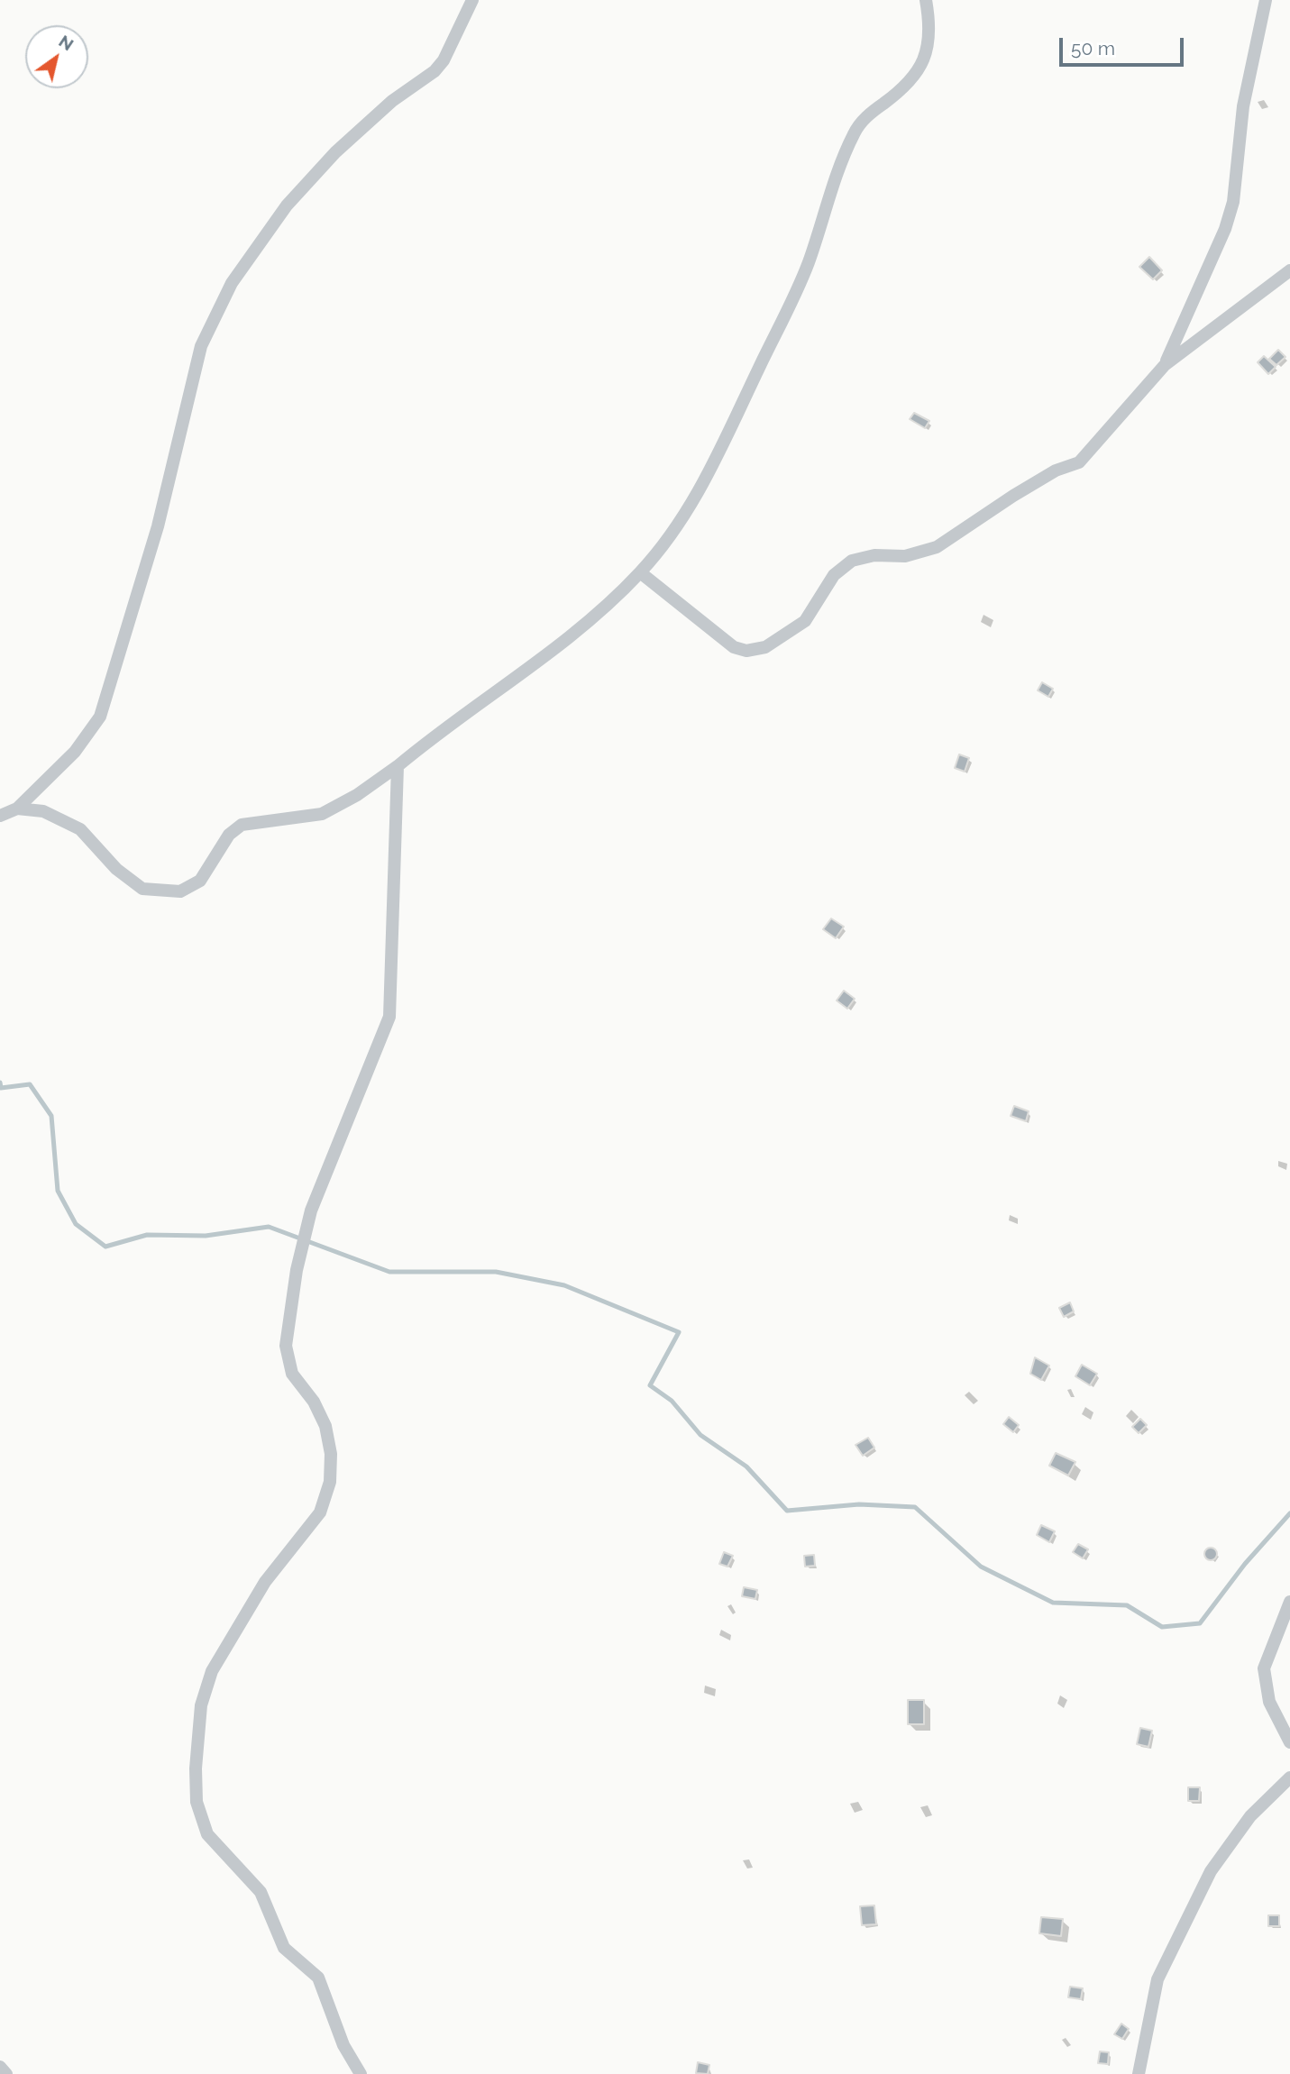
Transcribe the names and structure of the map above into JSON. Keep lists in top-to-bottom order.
{
  "scale_bar": "50 m",
  "north": "top right"
}
